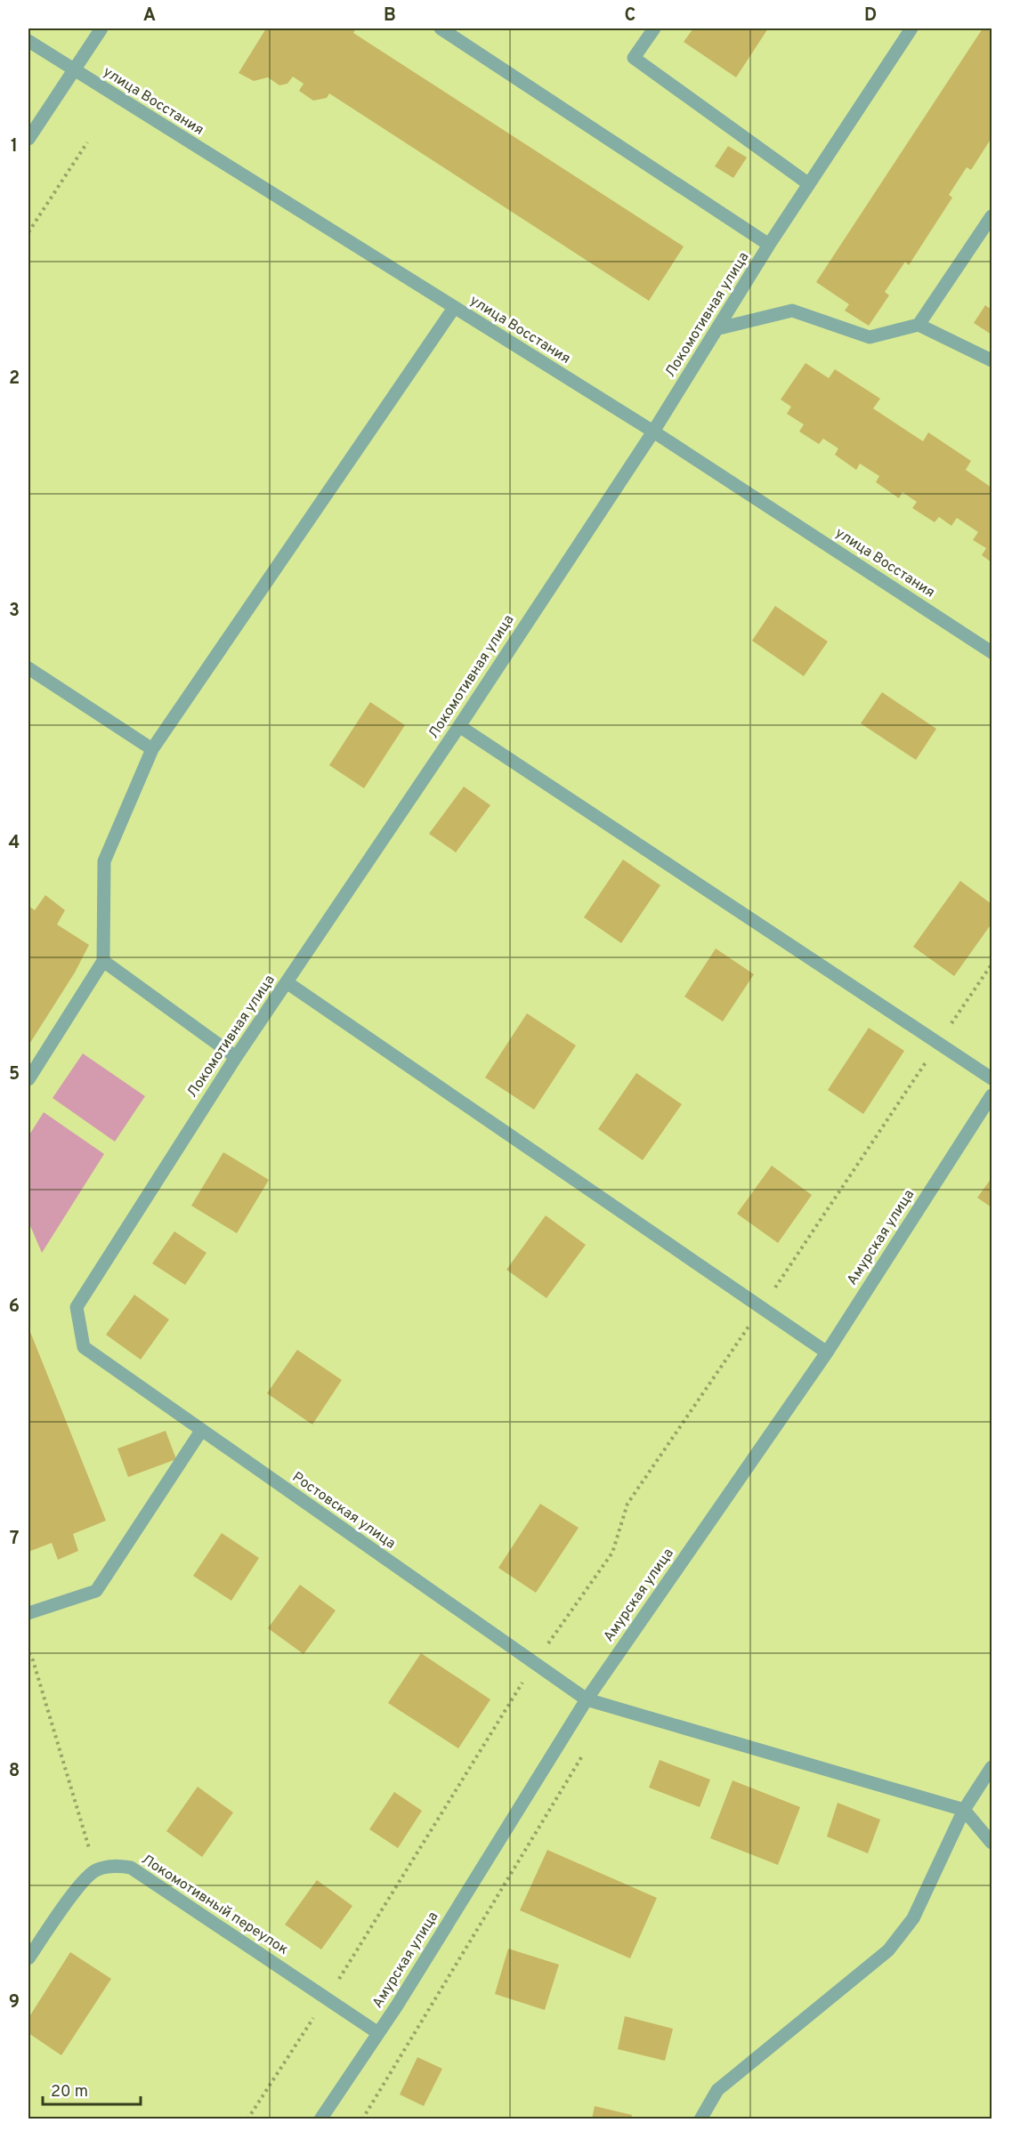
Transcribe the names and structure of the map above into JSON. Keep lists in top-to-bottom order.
{
  "streets": {
    "street": [
      "улица Восстания",
      "Локомотивная улица",
      "Амурская улица",
      "Ростовская улица",
      "Локомотивный переулок"
    ]
  },
  "crossings": [
    ["улица Восстания", "Локомотивная улица"],
    ["Локомотивная улица", "Ростовская улица"],
    ["Амурская улица", "Ростовская улица"],
    ["Амурская улица", "Локомотивный переулок"]
  ],
  "scale_bar": "20 m",
  "grid": {
    "columns": [
      "A",
      "B",
      "C",
      "D"
    ],
    "rows": [
      "1",
      "2",
      "3",
      "4",
      "5",
      "6",
      "7",
      "8",
      "9"
    ]
  }
}
